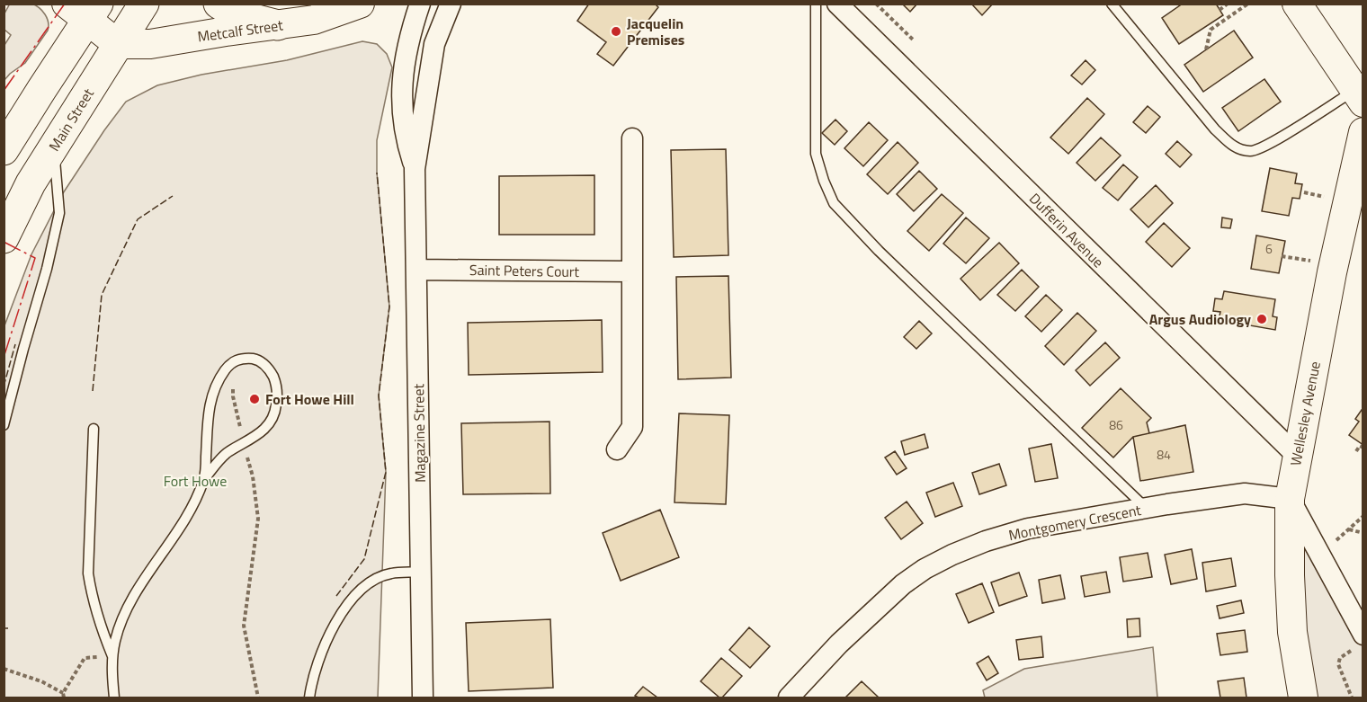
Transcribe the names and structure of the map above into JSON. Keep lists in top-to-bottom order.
{
  "streets": {
    "main road": ["Main Street"],
    "street": [
      "Metcalf Street",
      "Dufferin Avenue",
      "Saint Peters Court",
      "Wellesley Avenue",
      "Magazine Street",
      "Montgomery Crescent"
    ]
  },
  "crossings": [
    ["Metcalf Street", "Main Street"],
    ["Dufferin Avenue", "Wellesley Avenue"],
    ["Saint Peters Court", "Magazine Street"],
    ["Wellesley Avenue", "Montgomery Crescent"]
  ],
  "parks": ["Fort Howe"],
  "places": ["Jacquelin Premises", "Argus Audiology", "Fort Howe Hill"],
  "house_numbers": ["6", "86", "84"]
}
